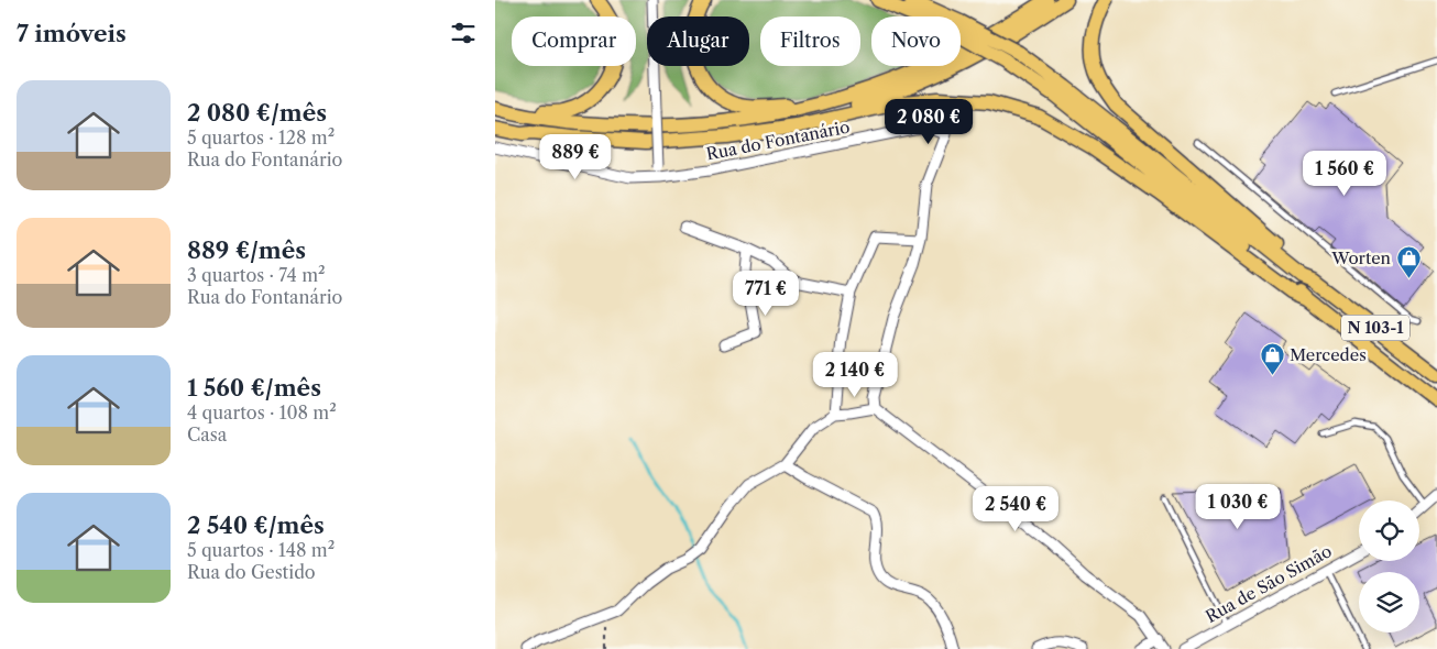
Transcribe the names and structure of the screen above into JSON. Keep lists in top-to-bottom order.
{
  "streets": {
    "main road": ["N 103-1"],
    "street": ["Rua do Fontanário", "Rua de São Simão"]
  },
  "places": {
    "shop": ["Worten", "Mercedes"]
  },
  "page": {
    "heading": "7 imóveis",
    "chip": [
      "Comprar",
      "Alugar",
      "Filtros",
      "Novo"
    ],
    "list": [
      {
        "name": "2 080 €/mês",
        "note": "5 quartos · 128 m² · Rua do Fontanário"
      },
      {
        "name": "889 €/mês",
        "note": "3 quartos · 74 m² · Rua do Fontanário"
      },
      {
        "name": "1 560 €/mês",
        "note": "4 quartos · 108 m² · Casa"
      },
      {
        "name": "2 540 €/mês",
        "note": "5 quartos · 148 m² · Rua do Gestido"
      }
    ],
    "price": [
      "2 080 €",
      "889 €",
      "1 560 €",
      "771 €",
      "2 140 €",
      "1 030 €",
      "2 540 €"
    ]
  }
}
